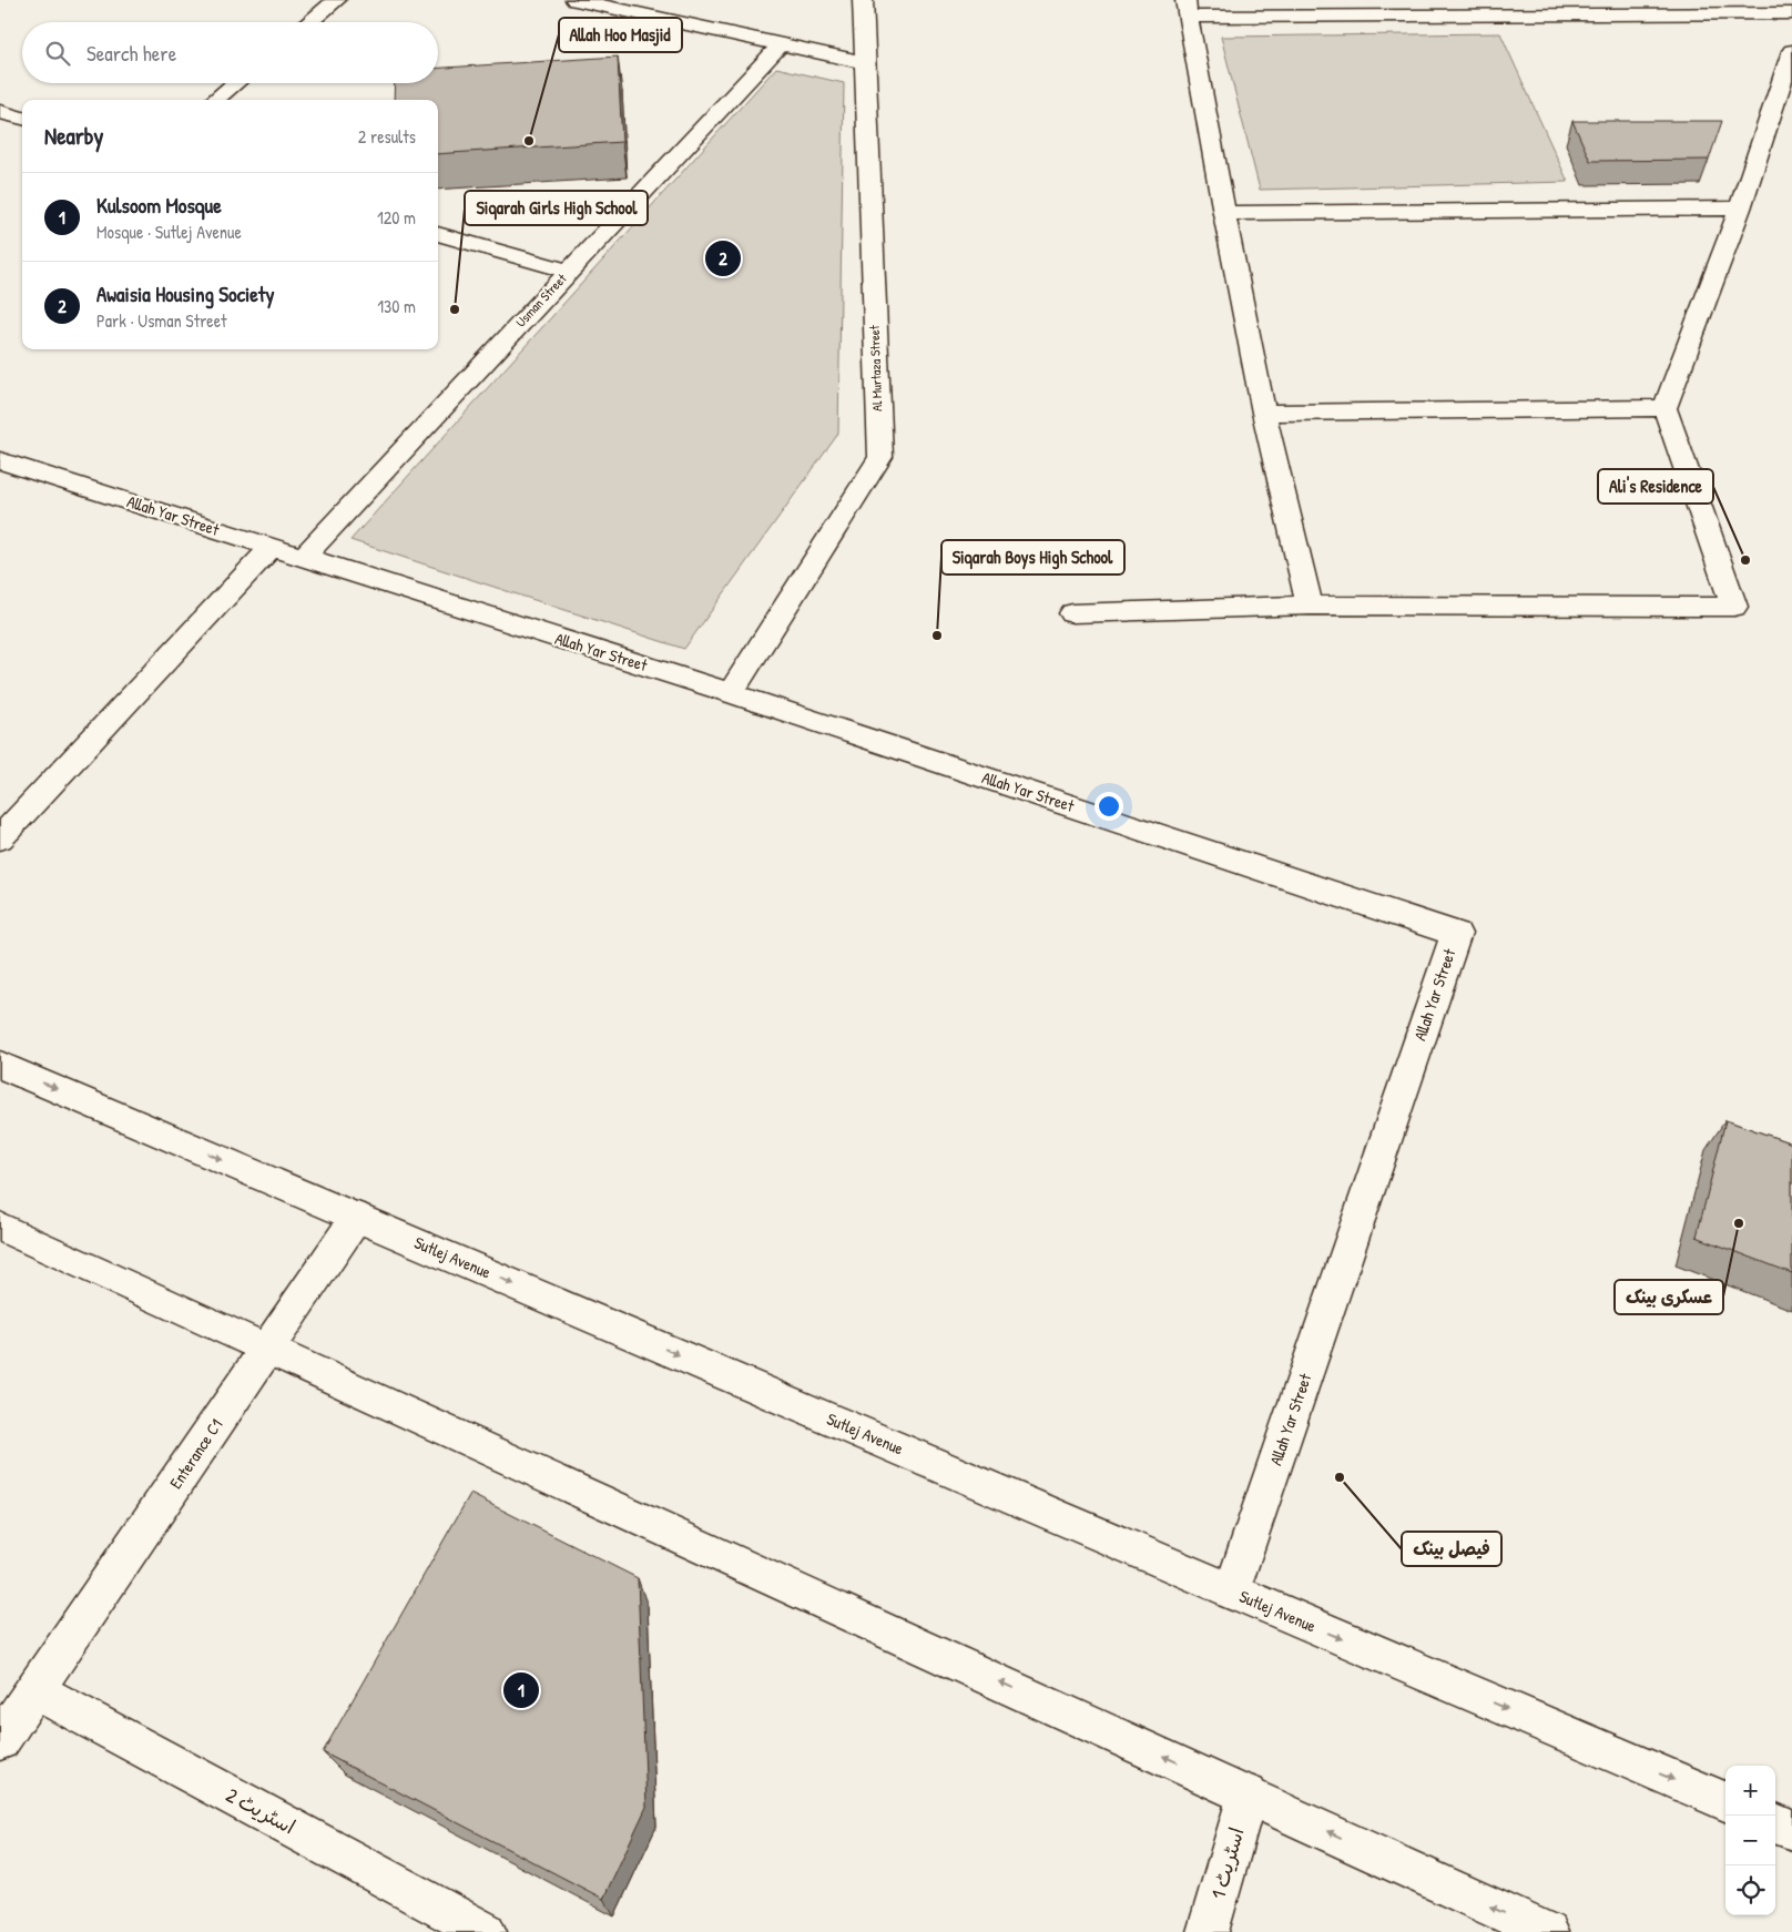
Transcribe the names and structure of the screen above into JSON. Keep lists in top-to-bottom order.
{
  "streets": {
    "street": [
      "Usman Street",
      "Al Murtaza Street",
      "Allah Yar Street",
      "Sutlej Avenue",
      "Enterance C1",
      "اسٹریٹ 2",
      "اسٹریٹ 1"
    ]
  },
  "crossings": [
    ["Usman Street", "Allah Yar Street"],
    ["Al Murtaza Street", "Allah Yar Street"],
    ["Allah Yar Street", "Sutlej Avenue"],
    ["Sutlej Avenue", "Enterance C1"],
    ["Enterance C1", "اسٹریٹ 2"]
  ],
  "places": [
    "Allah Hoo Masjid",
    "Siqarah Girls High School",
    "Ali's Residence",
    "Siqarah Boys High School",
    "عسکری بینک",
    "فیصل بینک"
  ],
  "page": {
    "search": "Search here",
    "heading": ["Nearby", "2 results"],
    "list": [
      {
        "mark": "1",
        "name": "Kulsoom Mosque",
        "note": "Mosque · Sutlej Avenue",
        "value": "120 m"
      },
      {
        "mark": "2",
        "name": "Awaisia Housing Society",
        "note": "Park · Usman Street",
        "value": "130 m"
      }
    ],
    "pins": ["2", "1"],
    "map_buttons": ["+", "−"]
  }
}
